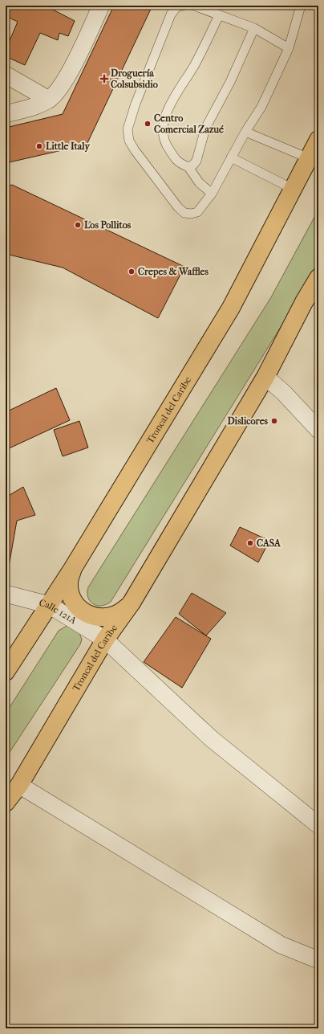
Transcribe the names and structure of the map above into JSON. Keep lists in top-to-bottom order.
{
  "streets": {
    "highway": ["Troncal del Caribe"],
    "street": ["Calle 121A"]
  },
  "crossings": [
    ["Troncal del Caribe", "Calle 121A"]
  ],
  "places": {
    "health": ["Droguería Colsubsidio"],
    "other": [
      "Centro Comercial Zazué",
      "Little Italy",
      "Los Pollitos",
      "Crepes & Waffles",
      "Dislicores",
      "CASA"
    ]
  }
}
